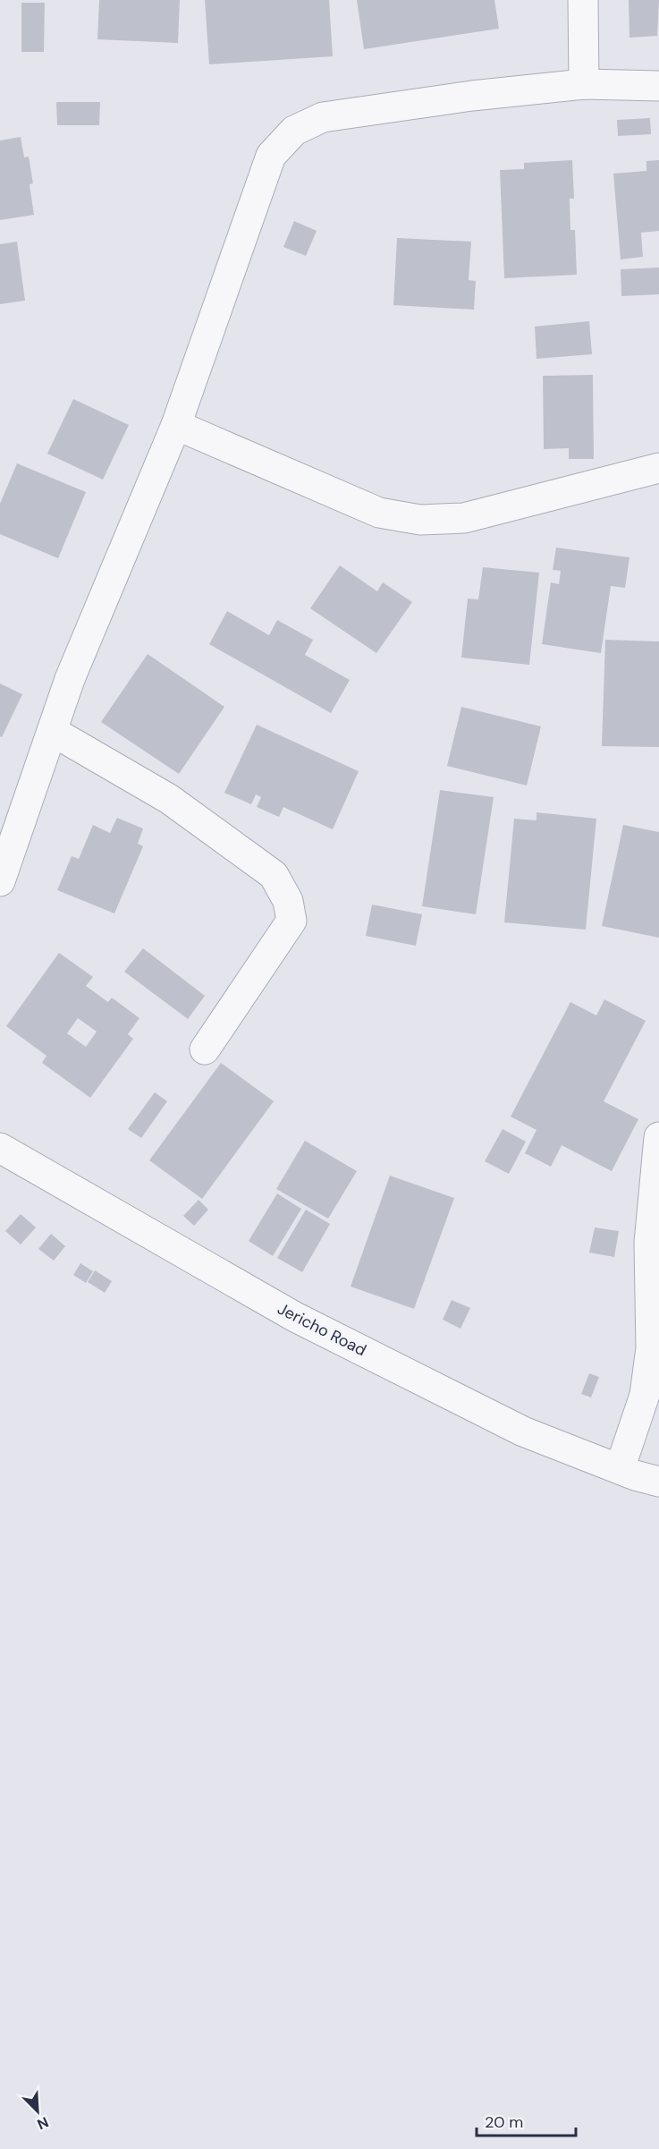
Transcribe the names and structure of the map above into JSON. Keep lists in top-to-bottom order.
{
  "streets": {
    "street": ["Jericho Road"]
  },
  "scale_bar": "20 m",
  "north": "bottom right"
}
